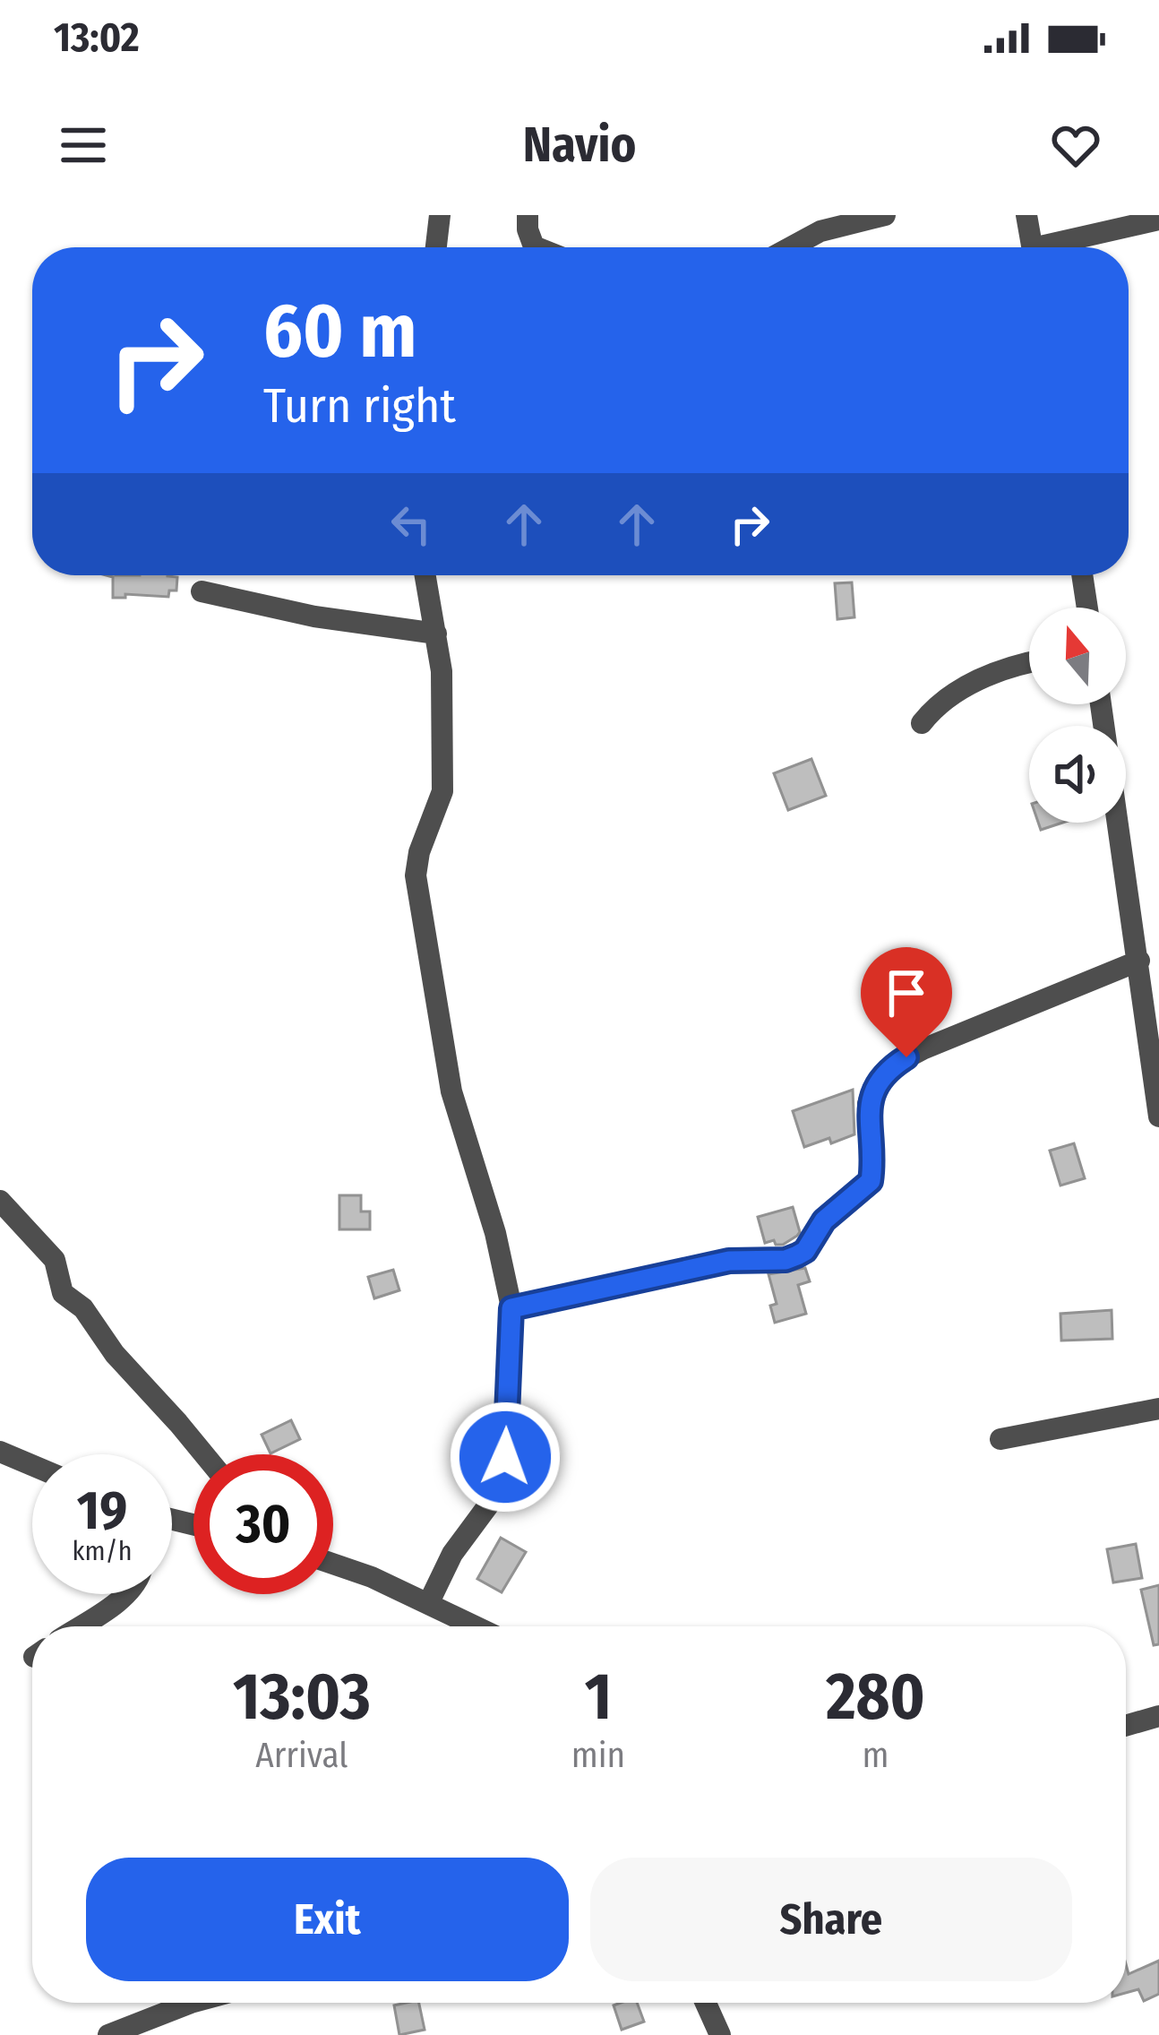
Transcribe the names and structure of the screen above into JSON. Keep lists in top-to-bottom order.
{
  "north": "top",
  "page": {
    "status": "13:02",
    "header": "Navio",
    "turn": ["60 m", "Turn right"],
    "speed": "19 km/h",
    "limit": "30",
    "eta": [
      "13:03",
      "Arrival",
      "1",
      "min",
      "280",
      "m"
    ],
    "buttons": ["Exit", "Share"]
  }
}
